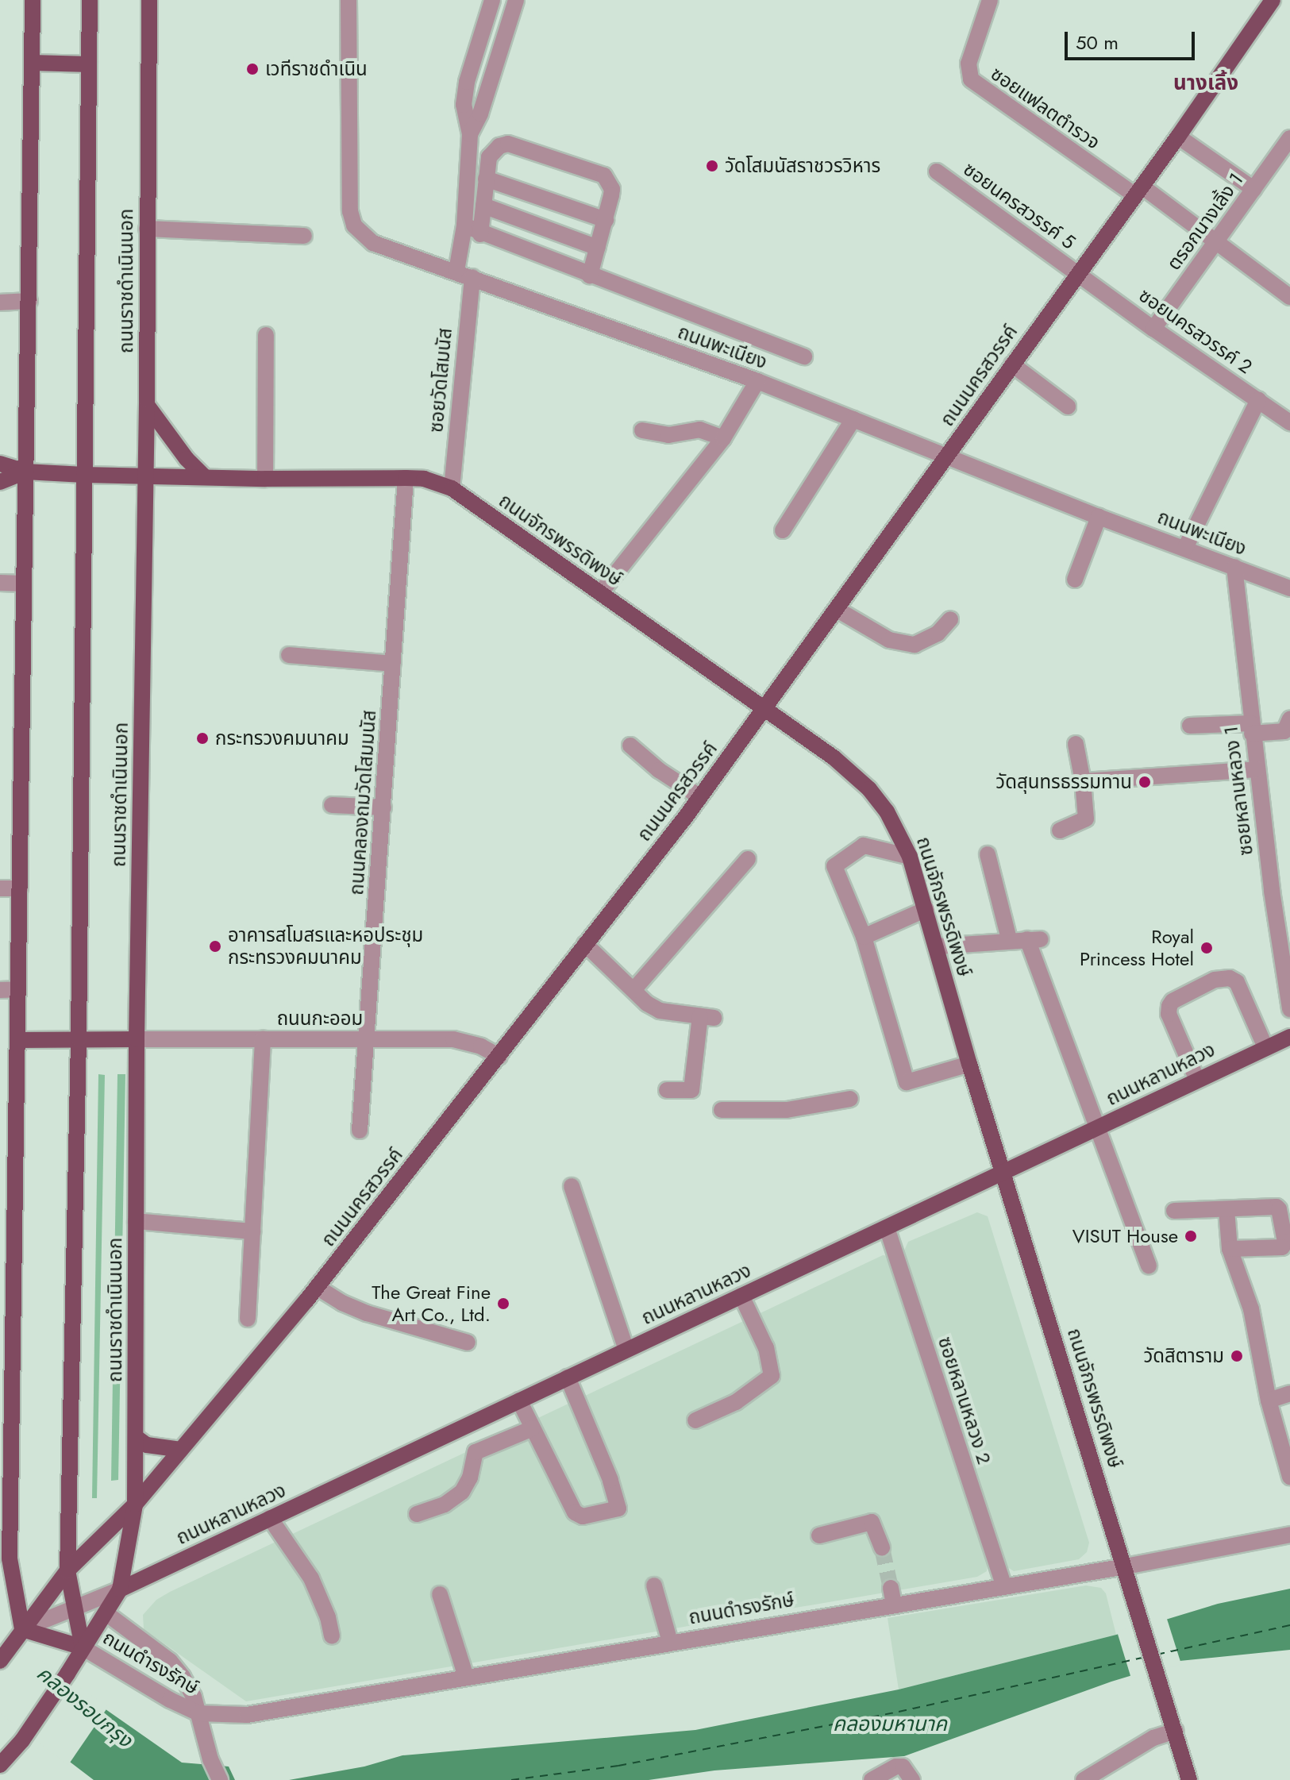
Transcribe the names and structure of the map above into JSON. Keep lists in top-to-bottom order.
{
  "streets": {
    "main road": [
      "ถนนราชดำเนินนอก",
      "ถนนนครสวรรค์",
      "ถนนจักรพรรดิพงษ์",
      "ถนนหลานหลวง"
    ],
    "street": [
      "ซอยแฟลตตำรวจ",
      "ซอยนครสวรรค์ 5",
      "ตรอกนางเลิ้ง 1",
      "ซอยนครสวรรค์ 2",
      "ถนนพะเนียง",
      "ซอยวัดโสมนัส",
      "ซอยหลานหลวง 1",
      "ถนนคลองถมวัดโสมมนัส",
      "ถนนกะออม",
      "ซอยหลานหลวง 2",
      "ถนนดำรงรักษ์"
    ]
  },
  "crossings": [
    ["ซอยแฟลตตำรวจ", "ตรอกนางเลิ้ง 1"],
    ["ซอยแฟลตตำรวจ", "ถนนนครสวรรค์"],
    ["ซอยนครสวรรค์ 5", "ซอยนครสวรรค์ 2"],
    ["ซอยนครสวรรค์ 5", "ถนนนครสวรรค์"],
    ["ตรอกนางเลิ้ง 1", "ซอยนครสวรรค์ 2"],
    ["ถนนราชดำเนินนอก", "ถนนนครสวรรค์"],
    ["ถนนราชดำเนินนอก", "ถนนจักรพรรดิพงษ์"],
    ["ถนนราชดำเนินนอก", "ถนนกะออม"],
    ["ถนนราชดำเนินนอก", "ถนนหลานหลวง"],
    ["ถนนราชดำเนินนอก", "ถนนดำรงรักษ์"],
    ["ซอยนครสวรรค์ 2", "ถนนนครสวรรค์"],
    ["ถนนพะเนียง", "ถนนนครสวรรค์"],
    ["ถนนพะเนียง", "ซอยวัดโสมนัส"],
    ["ถนนพะเนียง", "ซอยหลานหลวง 1"],
    ["ถนนนครสวรรค์", "ถนนจักรพรรดิพงษ์"],
    ["ถนนนครสวรรค์", "ถนนกะออม"],
    ["ถนนนครสวรรค์", "ถนนหลานหลวง"],
    ["ซอยวัดโสมนัส", "ถนนจักรพรรดิพงษ์"],
    ["ถนนจักรพรรดิพงษ์", "ถนนคลองถมวัดโสมมนัส"],
    ["ถนนจักรพรรดิพงษ์", "ถนนหลานหลวง"],
    ["ถนนจักรพรรดิพงษ์", "ถนนดำรงรักษ์"],
    ["ถนนคลองถมวัดโสมมนัส", "ถนนกะออม"],
    ["ถนนหลานหลวง", "ซอยหลานหลวง 2"],
    ["ซอยหลานหลวง 2", "ถนนดำรงรักษ์"]
  ],
  "districts": ["นางเลิ้ง"],
  "water": ["คลองรอบกรุง", "คลองมหานาค"],
  "places": [
    "เวทีราชดำเนิน",
    "วัดโสมนัสราชวรวิหาร",
    "กระทรวงคมนาคม",
    "วัดสุนทรธรรมทาน",
    "อาคารสโมสรและหอประชุม กระทรวงคมนาคม",
    "Royal Princess Hotel",
    "VISUT House",
    "The Great Fine Art Co., Ltd.",
    "วัดสิตาราม"
  ],
  "scale_bar": "50 m"
}
